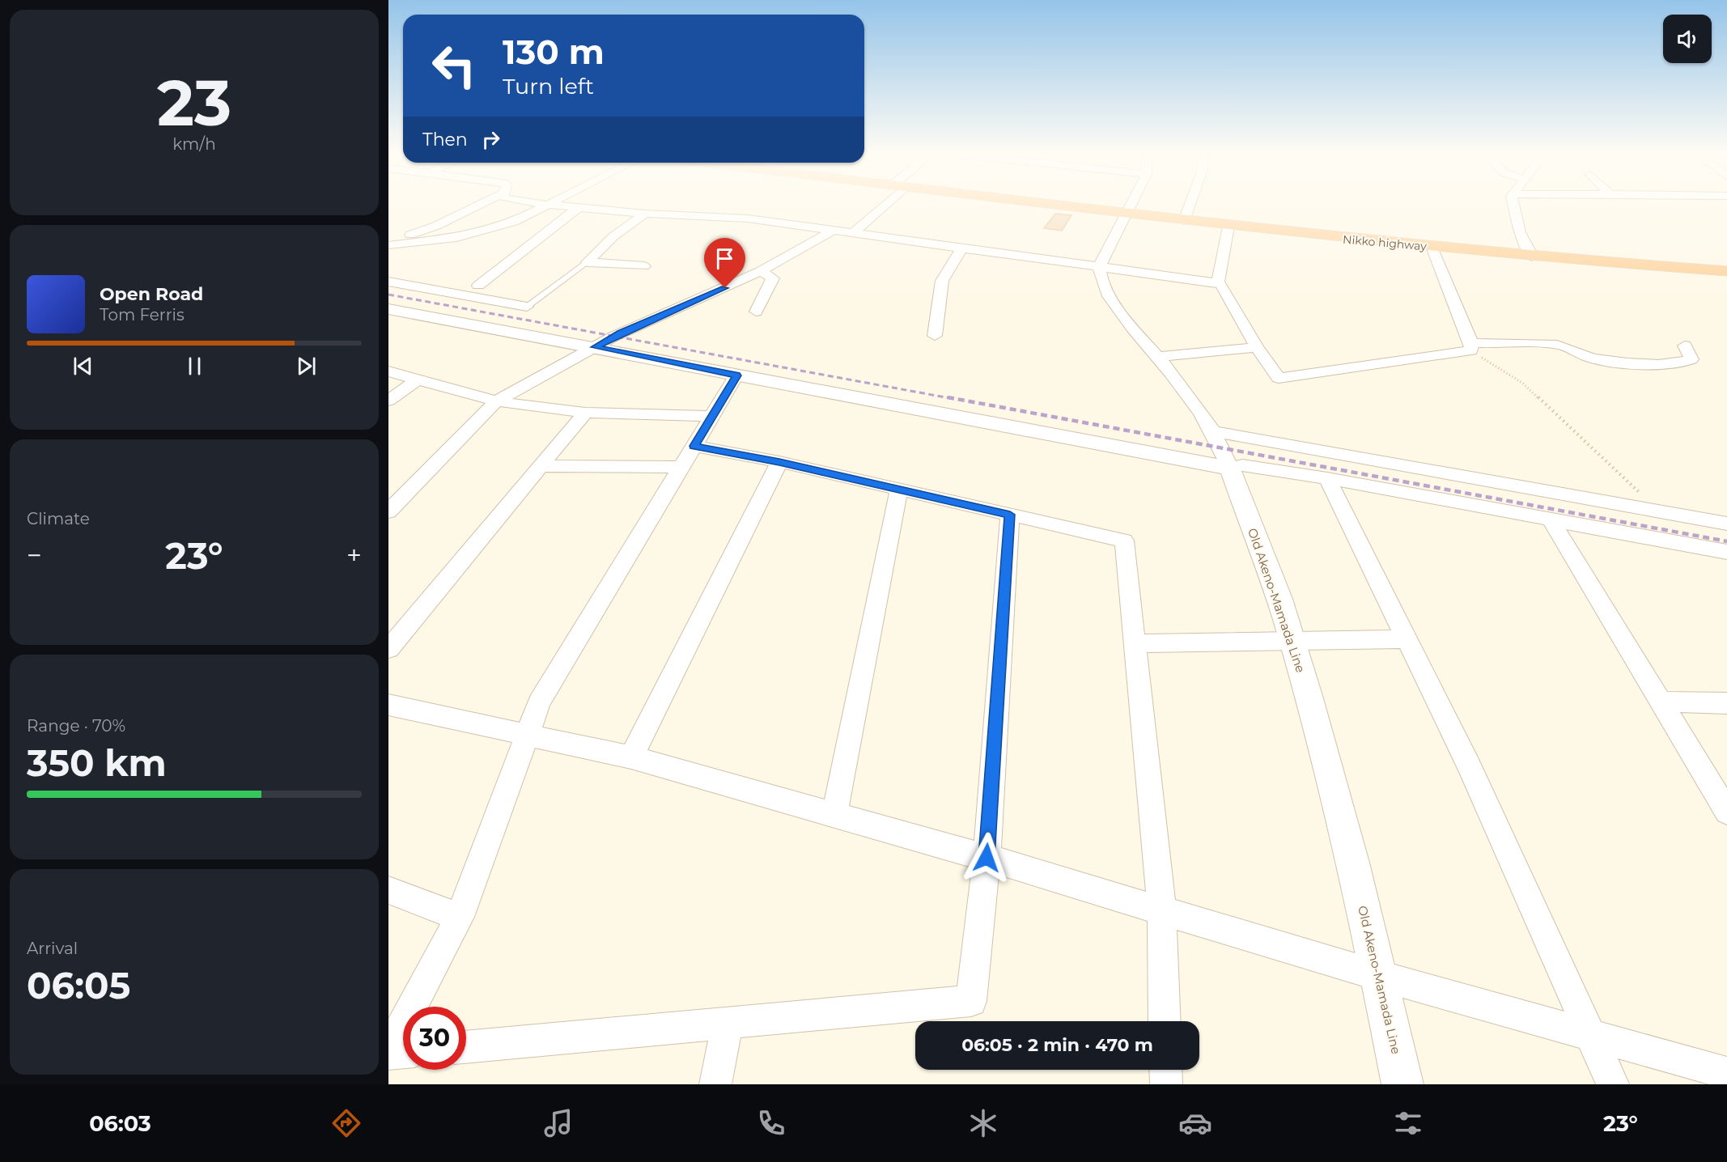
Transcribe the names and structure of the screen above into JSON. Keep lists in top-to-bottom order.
{
  "streets": {
    "highway": ["Nikko highway"],
    "street": ["Old Akeno-Mamada Line"]
  },
  "page": {
    "tile": [
      ["23", "km/h"],
      "Climate",
      ["Range · 70%", "350 km"],
      ["Arrival", "06:05"]
    ],
    "turn": ["130 m", "Turn left"],
    "then": "Then",
    "song": ["Open Road", "Tom Ferris"],
    "heat": ["−", "23°", "+"],
    "limit": "30",
    "trip": "06:05 · 2 min · 470 m",
    "tabs": ["06:03", "23°"]
  }
}
